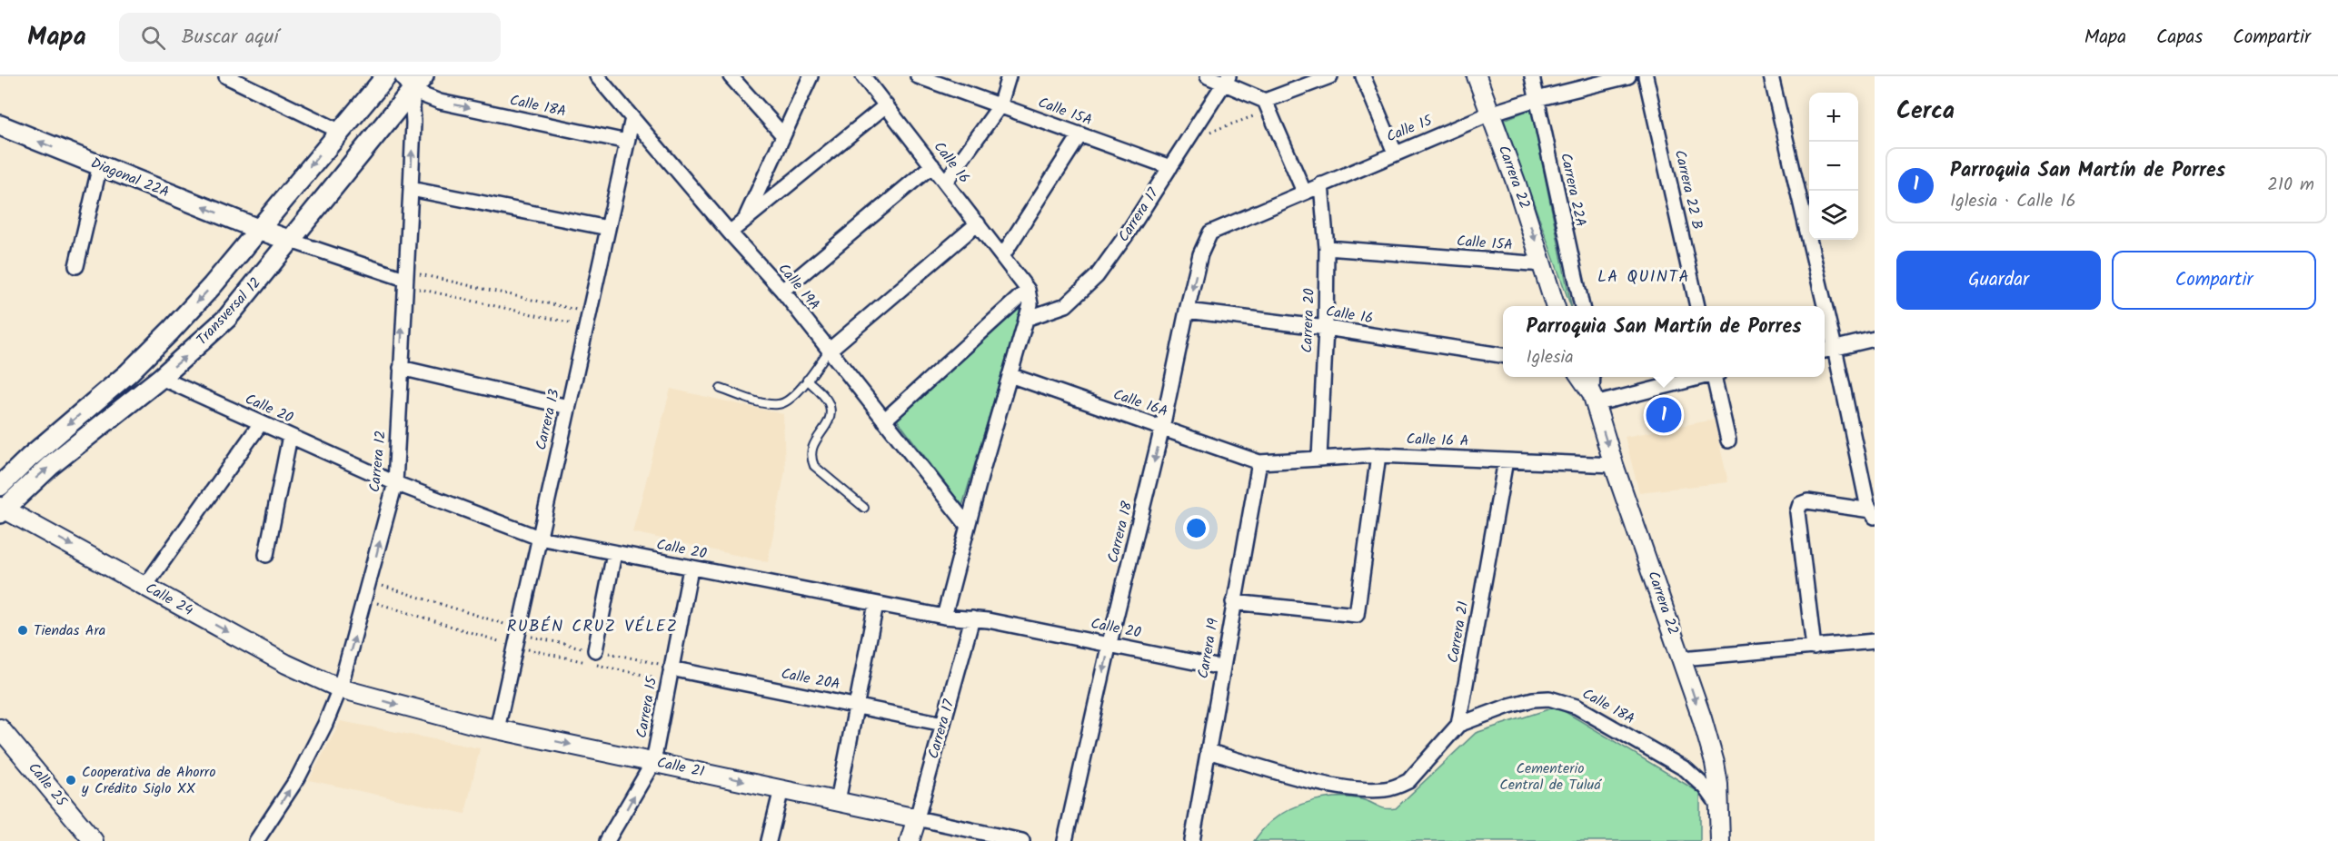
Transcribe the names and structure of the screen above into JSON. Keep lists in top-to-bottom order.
{
  "streets": {
    "main road": ["Diagonal 22A", "Transversal 12"],
    "street": [
      "Calle 18A",
      "Calle 15A",
      "Calle 15",
      "Calle 16",
      "Carrera 22",
      "Carrera 22A",
      "Carrera 22 B",
      "Carrera 17",
      "Calle 19A",
      "Carrera 20",
      "Calle 16A",
      "Calle 20",
      "Carrera 13",
      "Calle 16 A",
      "Carrera 12",
      "Carrera 18",
      "Calle 24",
      "Carrera 21",
      "Carrera 19",
      "Calle 20A",
      "Carrera 15",
      "Calle 21",
      "Calle 25"
    ]
  },
  "crossings": [
    ["Calle 18A", "Carrera 22"],
    ["Calle 18A", "Transversal 12"],
    ["Calle 18A", "Carrera 13"],
    ["Calle 18A", "Carrera 12"],
    ["Calle 18A", "Carrera 21"],
    ["Calle 15A", "Carrera 22"],
    ["Calle 15A", "Carrera 17"],
    ["Calle 15A", "Carrera 20"],
    ["Calle 15", "Carrera 22"],
    ["Calle 15", "Carrera 22A"],
    ["Calle 15", "Carrera 20"],
    ["Calle 15", "Carrera 18"],
    ["Calle 16", "Carrera 20"],
    ["Calle 16", "Carrera 18"],
    ["Carrera 22", "Calle 16 A"],
    ["Diagonal 22A", "Transversal 12"],
    ["Carrera 17", "Calle 20"],
    ["Carrera 17", "Calle 20A"],
    ["Carrera 17", "Calle 21"],
    ["Calle 19A", "Carrera 13"],
    ["Transversal 12", "Calle 20"],
    ["Transversal 12", "Carrera 12"],
    ["Transversal 12", "Calle 24"],
    ["Carrera 20", "Calle 16 A"],
    ["Calle 16A", "Calle 16 A"],
    ["Calle 16A", "Carrera 18"],
    ["Calle 16A", "Carrera 19"],
    ["Calle 20", "Carrera 13"],
    ["Calle 20", "Carrera 12"],
    ["Calle 20", "Carrera 18"],
    ["Calle 20", "Carrera 19"],
    ["Calle 20", "Carrera 15"],
    ["Carrera 13", "Calle 21"],
    ["Calle 16 A", "Carrera 21"],
    ["Calle 16 A", "Carrera 19"],
    ["Carrera 12", "Calle 24"],
    ["Carrera 12", "Calle 21"],
    ["Calle 24", "Calle 21"],
    ["Calle 20A", "Carrera 15"],
    ["Carrera 15", "Calle 21"]
  ],
  "one_way": [
    "Carrera 22",
    "Diagonal 22A",
    "Carrera 12",
    "Carrera 18",
    "Calle 24",
    "Calle 21"
  ],
  "districts": ["LA QUINTA", "RUBÉN CRUZ VÉLEZ"],
  "parks": ["Cementerio Central de Tuluá"],
  "places": ["Tiendas Ara", "Cooperativa de Ahorro y Crédito Siglo XX"],
  "page": {
    "header": "Mapa",
    "search": "Buscar aquí",
    "nav": ["Mapa", "Capas", "Compartir"],
    "heading": "Cerca",
    "map_buttons": ["+", "−"],
    "list": [
      {
        "mark": "1",
        "name": "Parroquia San Martín de Porres",
        "note": "Iglesia · Calle 16",
        "value": "210 m"
      }
    ],
    "buttons": ["Guardar", "Compartir"],
    "popup": ["Parroquia San Martín de Porres", "Iglesia"],
    "pins": "1"
  }
}
